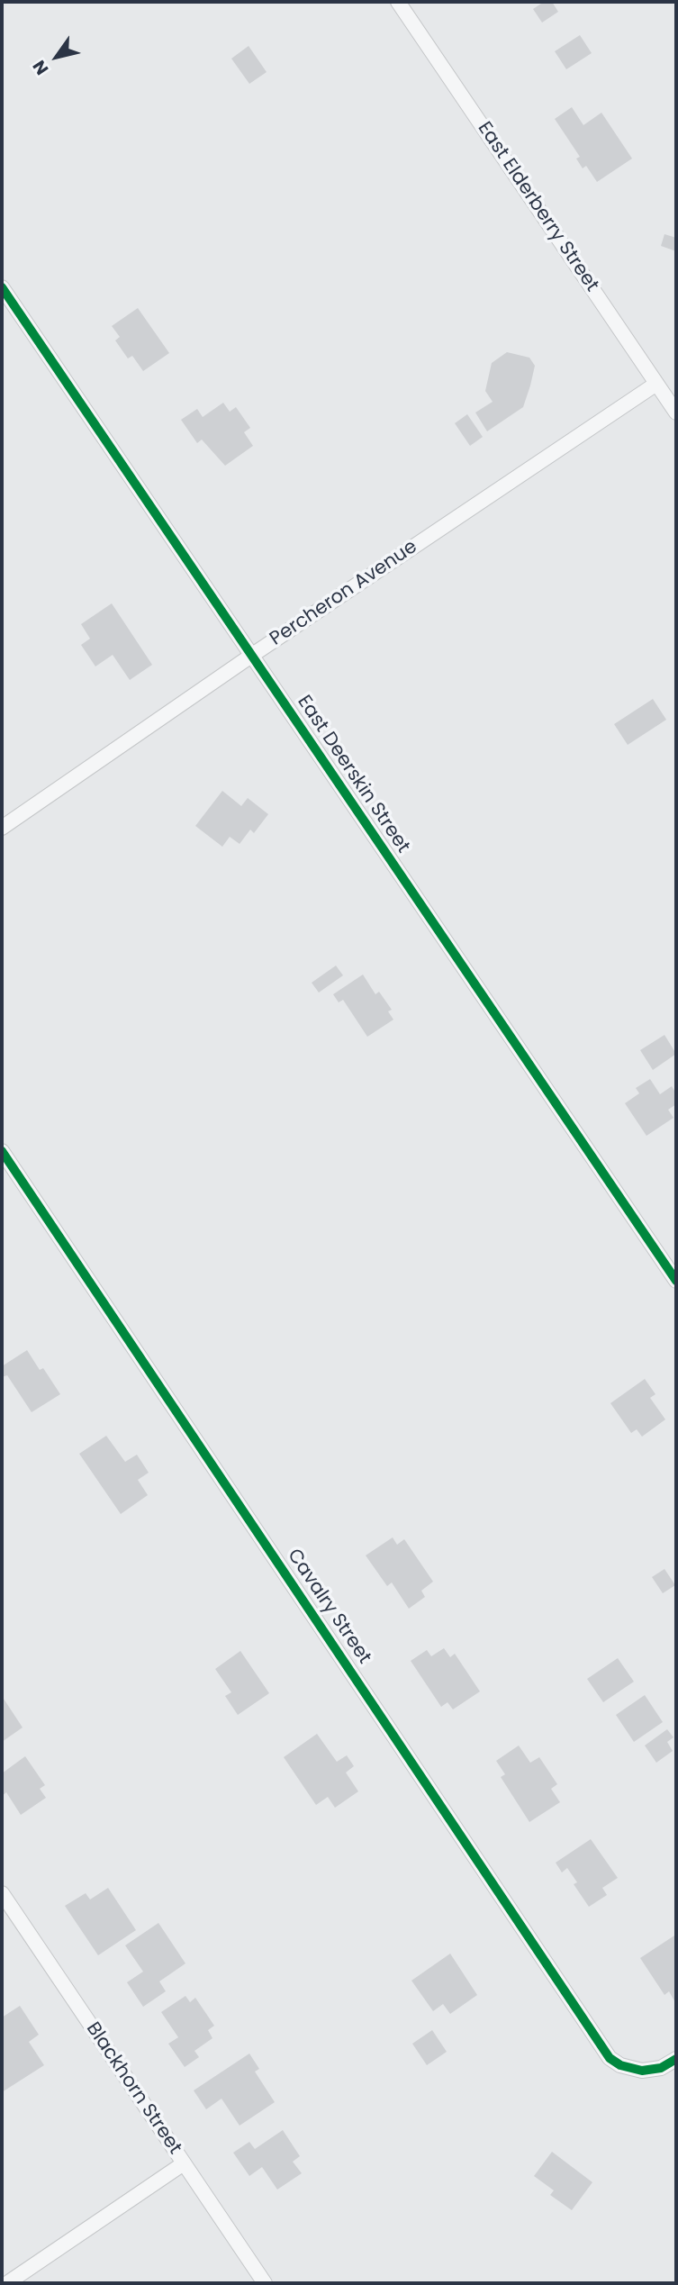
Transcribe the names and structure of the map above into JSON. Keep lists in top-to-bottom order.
{
  "streets": {
    "street": [
      "East Elderberry Street",
      "Percheron Avenue",
      "East Deerskin Street",
      "Cavalry Street",
      "Blackhorn Street"
    ]
  },
  "crossings": [
    ["East Elderberry Street", "Percheron Avenue"],
    ["Percheron Avenue", "East Deerskin Street"]
  ],
  "north": "bottom left"
}
